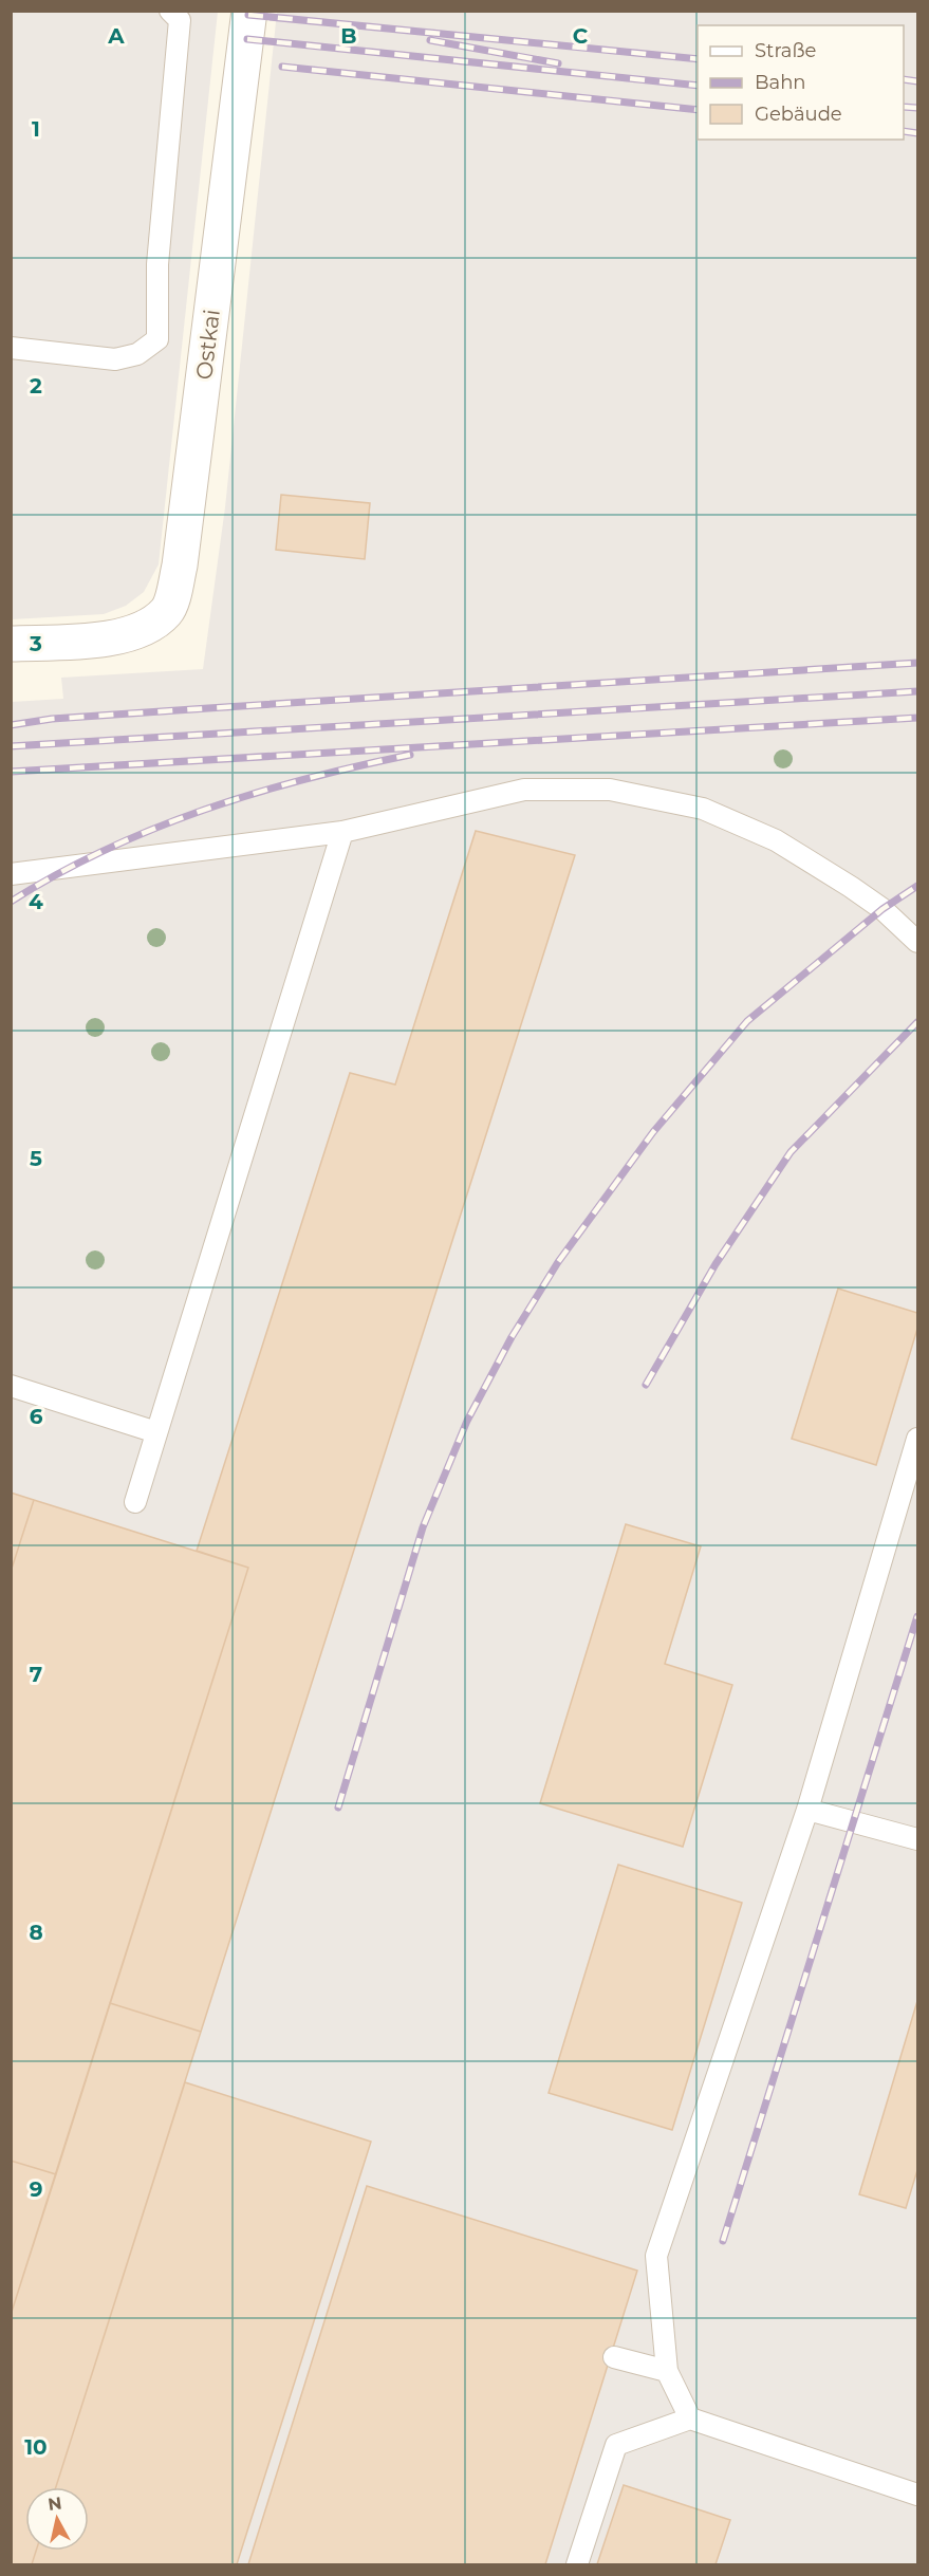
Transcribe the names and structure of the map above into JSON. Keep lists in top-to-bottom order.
{
  "streets": {
    "street": ["Ostkai"]
  },
  "legend": ["Straße", "Bahn", "Gebäude"],
  "north": "top",
  "grid": {
    "columns": ["A", "B", "C"],
    "rows": [
      "1",
      "2",
      "3",
      "4",
      "5",
      "6",
      "7",
      "8",
      "9",
      "10"
    ]
  }
}
